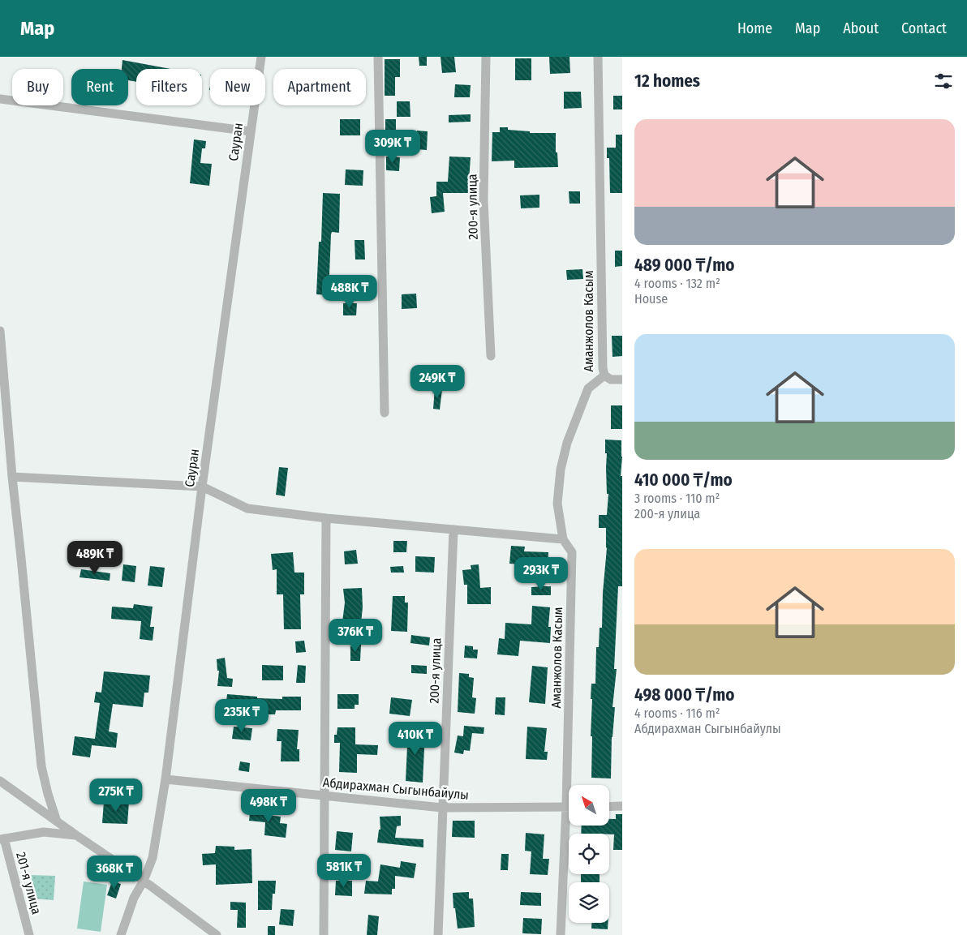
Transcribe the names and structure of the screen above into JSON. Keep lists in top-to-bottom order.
{
  "streets": {
    "street": [
      "Сауран",
      "200-я улица",
      "Аманжолов Касым",
      "Абдирахман Сыгынбайулы",
      "201-я улица"
    ]
  },
  "crossings": [
    ["Сауран", "Абдирахман Сыгынбайулы"],
    ["200-я улица", "Абдирахман Сыгынбайулы"]
  ],
  "north": "top left",
  "page": {
    "header": "Map",
    "nav": [
      "Home",
      "Map",
      "About",
      "Contact"
    ],
    "heading": "12 homes",
    "chip": [
      "Buy",
      "Rent",
      "Filters",
      "New",
      "Apartment"
    ],
    "list": [
      {
        "name": "489 000 ₸/mo",
        "note": "4 rooms · 132 m² · House"
      },
      {
        "name": "410 000 ₸/mo",
        "note": "3 rooms · 110 m² · 200-я улица"
      },
      {
        "name": "498 000 ₸/mo",
        "note": "4 rooms · 116 m² · Абдирахман Сыгынбайулы"
      }
    ],
    "price": [
      "309K ₸",
      "488K ₸",
      "249K ₸",
      "489K ₸",
      "293K ₸",
      "376K ₸",
      "235K ₸",
      "410K ₸",
      "275K ₸",
      "498K ₸",
      "581K ₸",
      "368K ₸"
    ]
  }
}
